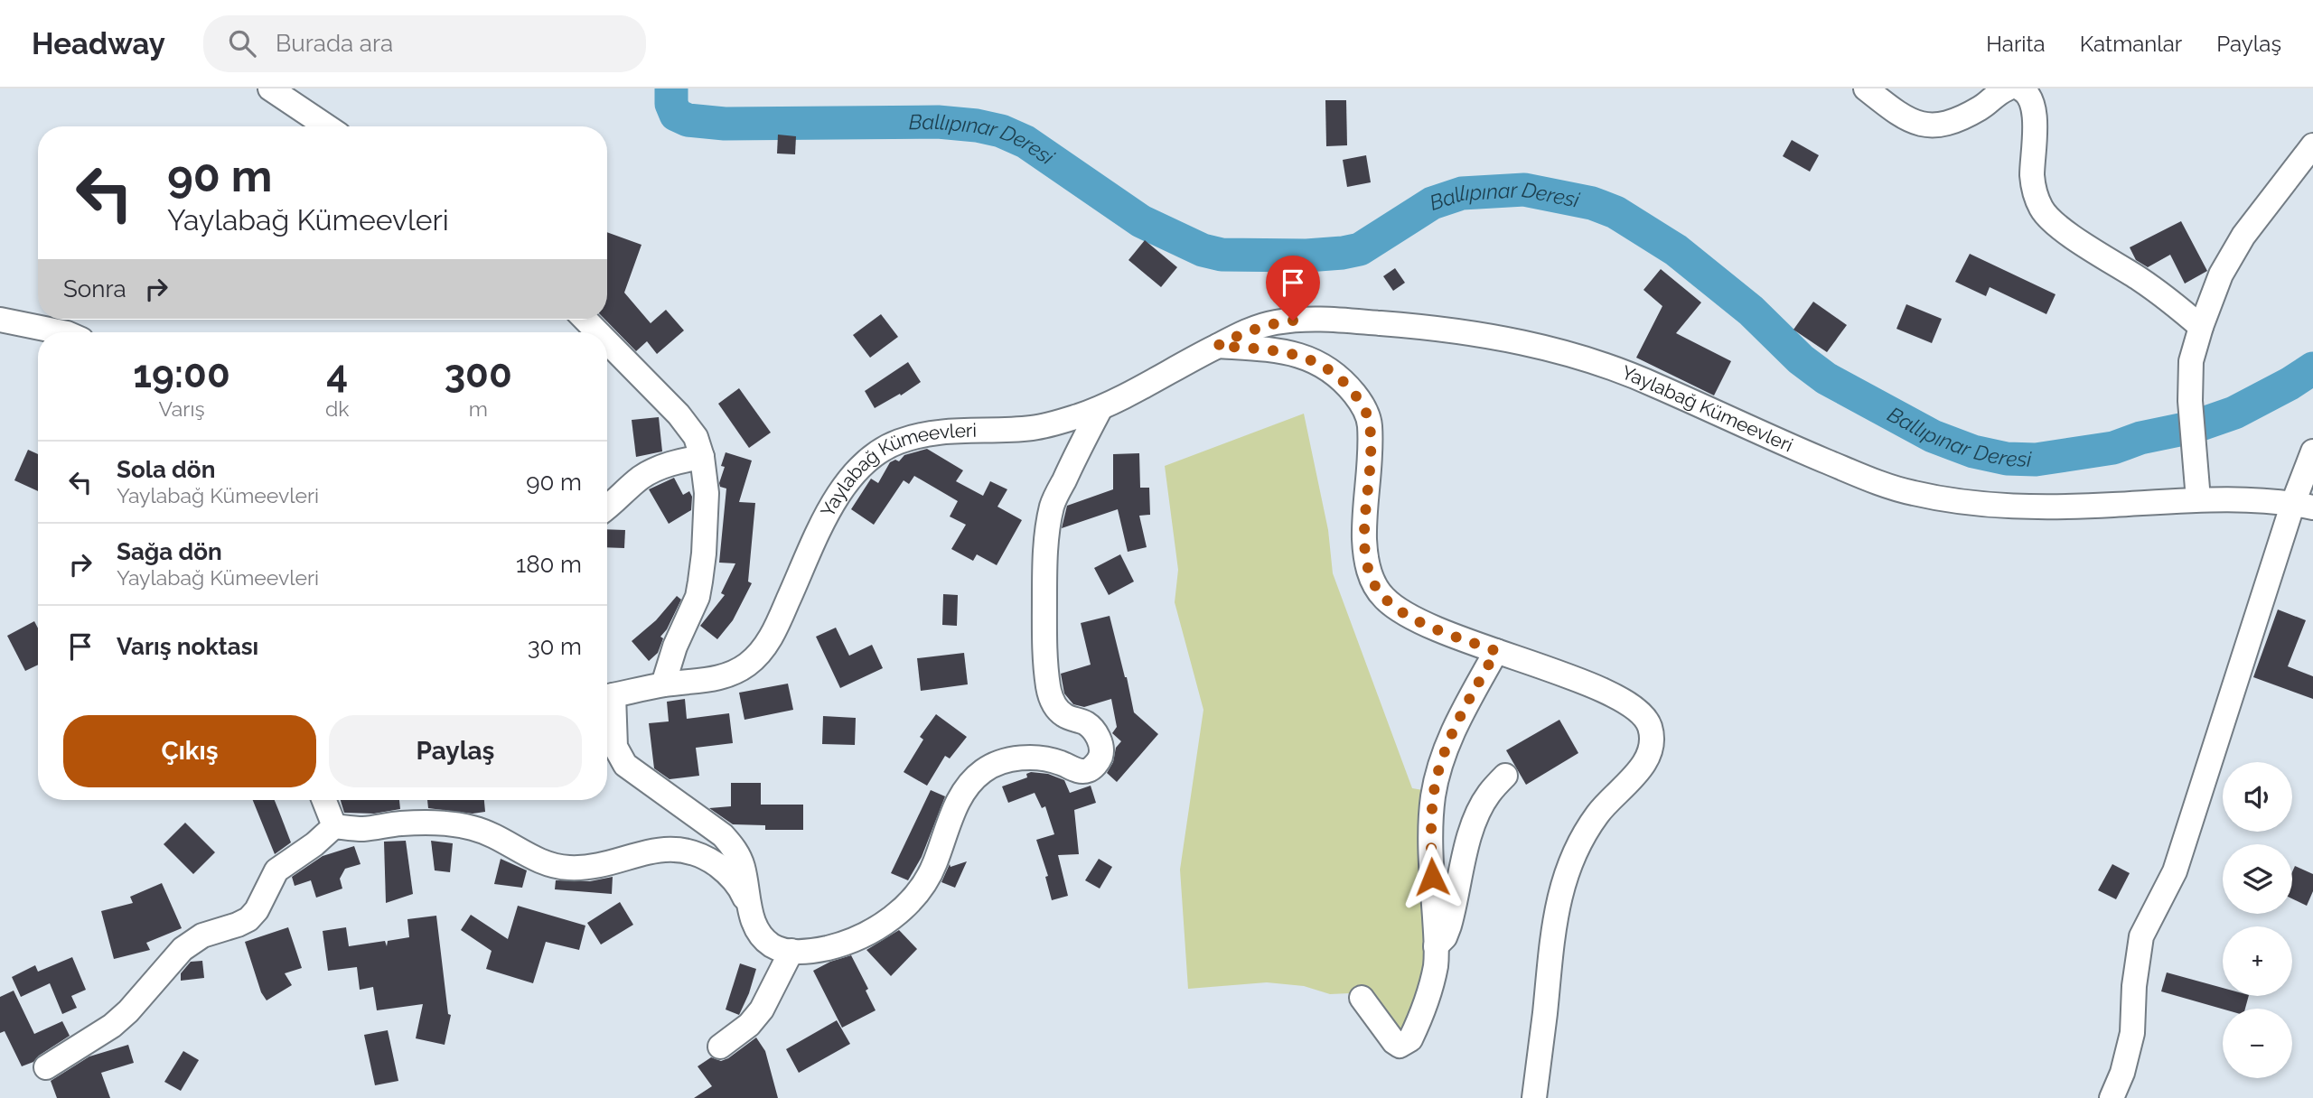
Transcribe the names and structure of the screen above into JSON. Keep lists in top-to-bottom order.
{
  "streets": {
    "street": ["Yaylabağ Kümeevleri"]
  },
  "water": ["Ballıpınar Deresi"],
  "page": {
    "header": "Headway",
    "search": "Burada ara",
    "nav": ["Harita", "Katmanlar", "Paylaş"],
    "turn": ["90 m", "Yaylabağ Kümeevleri"],
    "then": "Sonra",
    "eta": [
      "19:00",
      "Varış",
      "4",
      "dk",
      "300",
      "m"
    ],
    "list": [
      {
        "name": "Sola dön",
        "note": "Yaylabağ Kümeevleri",
        "value": "90 m"
      },
      {
        "name": "Sağa dön",
        "note": "Yaylabağ Kümeevleri",
        "value": "180 m"
      },
      {
        "name": "Varış noktası",
        "value": "30 m"
      }
    ],
    "buttons": ["Çıkış", "Paylaş"],
    "map_buttons": ["+", "−"]
  }
}
